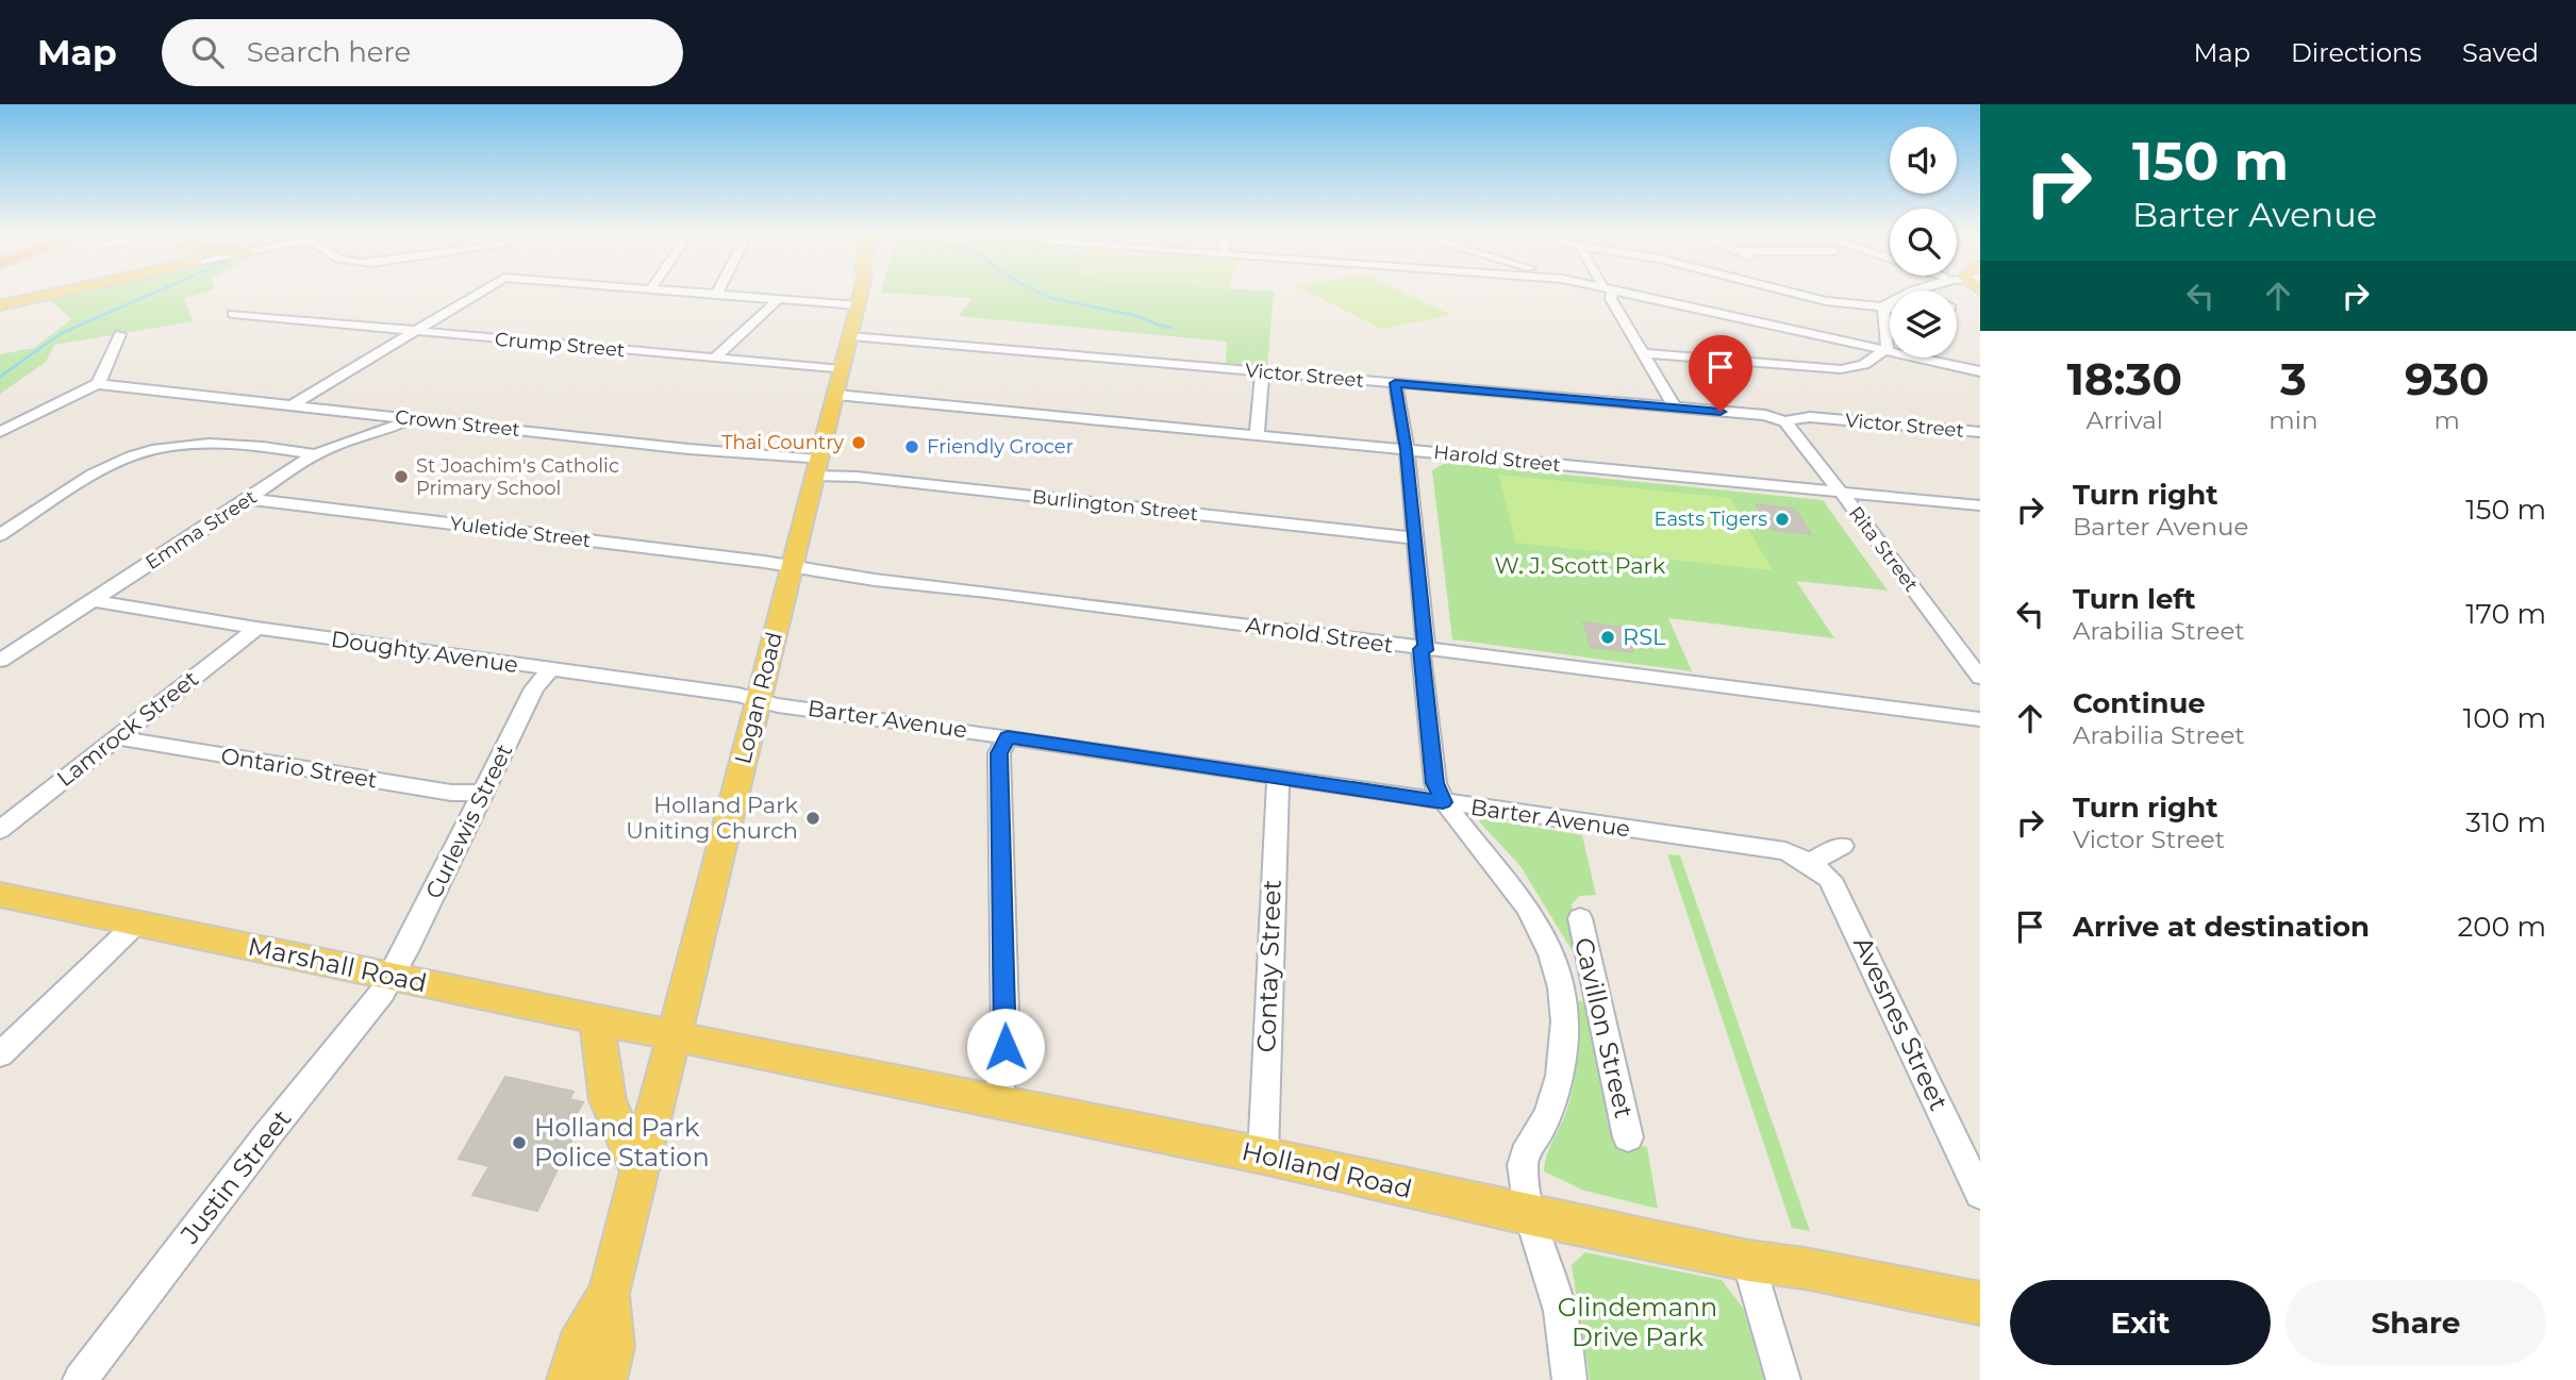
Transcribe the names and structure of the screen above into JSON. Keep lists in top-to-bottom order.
{
  "streets": {
    "main road": ["Logan Road", "Marshall Road", "Holland Road"],
    "street": [
      "Crump Street",
      "Victor Street",
      "Crown Street",
      "Harold Street",
      "Burlington Street",
      "Emma Street",
      "Yuletide Street",
      "Rita Street",
      "Arnold Street",
      "Doughty Avenue",
      "Barter Avenue",
      "Lamrock Street",
      "Ontario Street",
      "Curlewis Street",
      "Contay Street",
      "Avesnes Street",
      "Cavillon Street",
      "Justin Street"
    ]
  },
  "crossings": [
    ["Crump Street", "Logan Road"],
    ["Victor Street", "Rita Street"],
    ["Victor Street", "Logan Road"],
    ["Crown Street", "Burlington Street"],
    ["Crown Street", "Emma Street"],
    ["Crown Street", "Logan Road"],
    ["Harold Street", "Rita Street"],
    ["Harold Street", "Logan Road"],
    ["Burlington Street", "Logan Road"],
    ["Emma Street", "Yuletide Street"],
    ["Emma Street", "Doughty Avenue"],
    ["Yuletide Street", "Arnold Street"],
    ["Yuletide Street", "Logan Road"],
    ["Arnold Street", "Logan Road"],
    ["Doughty Avenue", "Logan Road"],
    ["Doughty Avenue", "Barter Avenue"],
    ["Doughty Avenue", "Lamrock Street"],
    ["Doughty Avenue", "Curlewis Street"],
    ["Logan Road", "Barter Avenue"],
    ["Logan Road", "Marshall Road"],
    ["Logan Road", "Holland Road"],
    ["Barter Avenue", "Contay Street"],
    ["Barter Avenue", "Avesnes Street"],
    ["Barter Avenue", "Cavillon Street"],
    ["Lamrock Street", "Ontario Street"],
    ["Ontario Street", "Curlewis Street"],
    ["Curlewis Street", "Marshall Road"],
    ["Curlewis Street", "Justin Street"],
    ["Marshall Road", "Holland Road"],
    ["Marshall Road", "Justin Street"],
    ["Contay Street", "Holland Road"],
    ["Cavillon Street", "Holland Road"]
  ],
  "parks": ["W. J. Scott Park", "Glindemann Drive Park"],
  "places": [
    "Thai Country",
    "Friendly Grocer",
    "St Joachim's Catholic Primary School",
    "Easts Tigers",
    "RSL",
    "Holland Park Uniting Church",
    "Holland Park Police Station"
  ],
  "page": {
    "header": "Map",
    "search": "Search here",
    "nav": ["Map", "Directions", "Saved"],
    "turn": ["150 m", "Barter Avenue"],
    "eta": [
      "18:30",
      "Arrival",
      "3",
      "min",
      "930",
      "m"
    ],
    "list": [
      {
        "name": "Turn right",
        "note": "Barter Avenue",
        "value": "150 m"
      },
      {
        "name": "Turn left",
        "note": "Arabilia Street",
        "value": "170 m"
      },
      {
        "name": "Continue",
        "note": "Arabilia Street",
        "value": "100 m"
      },
      {
        "name": "Turn right",
        "note": "Victor Street",
        "value": "310 m"
      },
      {
        "name": "Arrive at destination",
        "value": "200 m"
      }
    ],
    "buttons": ["Exit", "Share"]
  }
}
